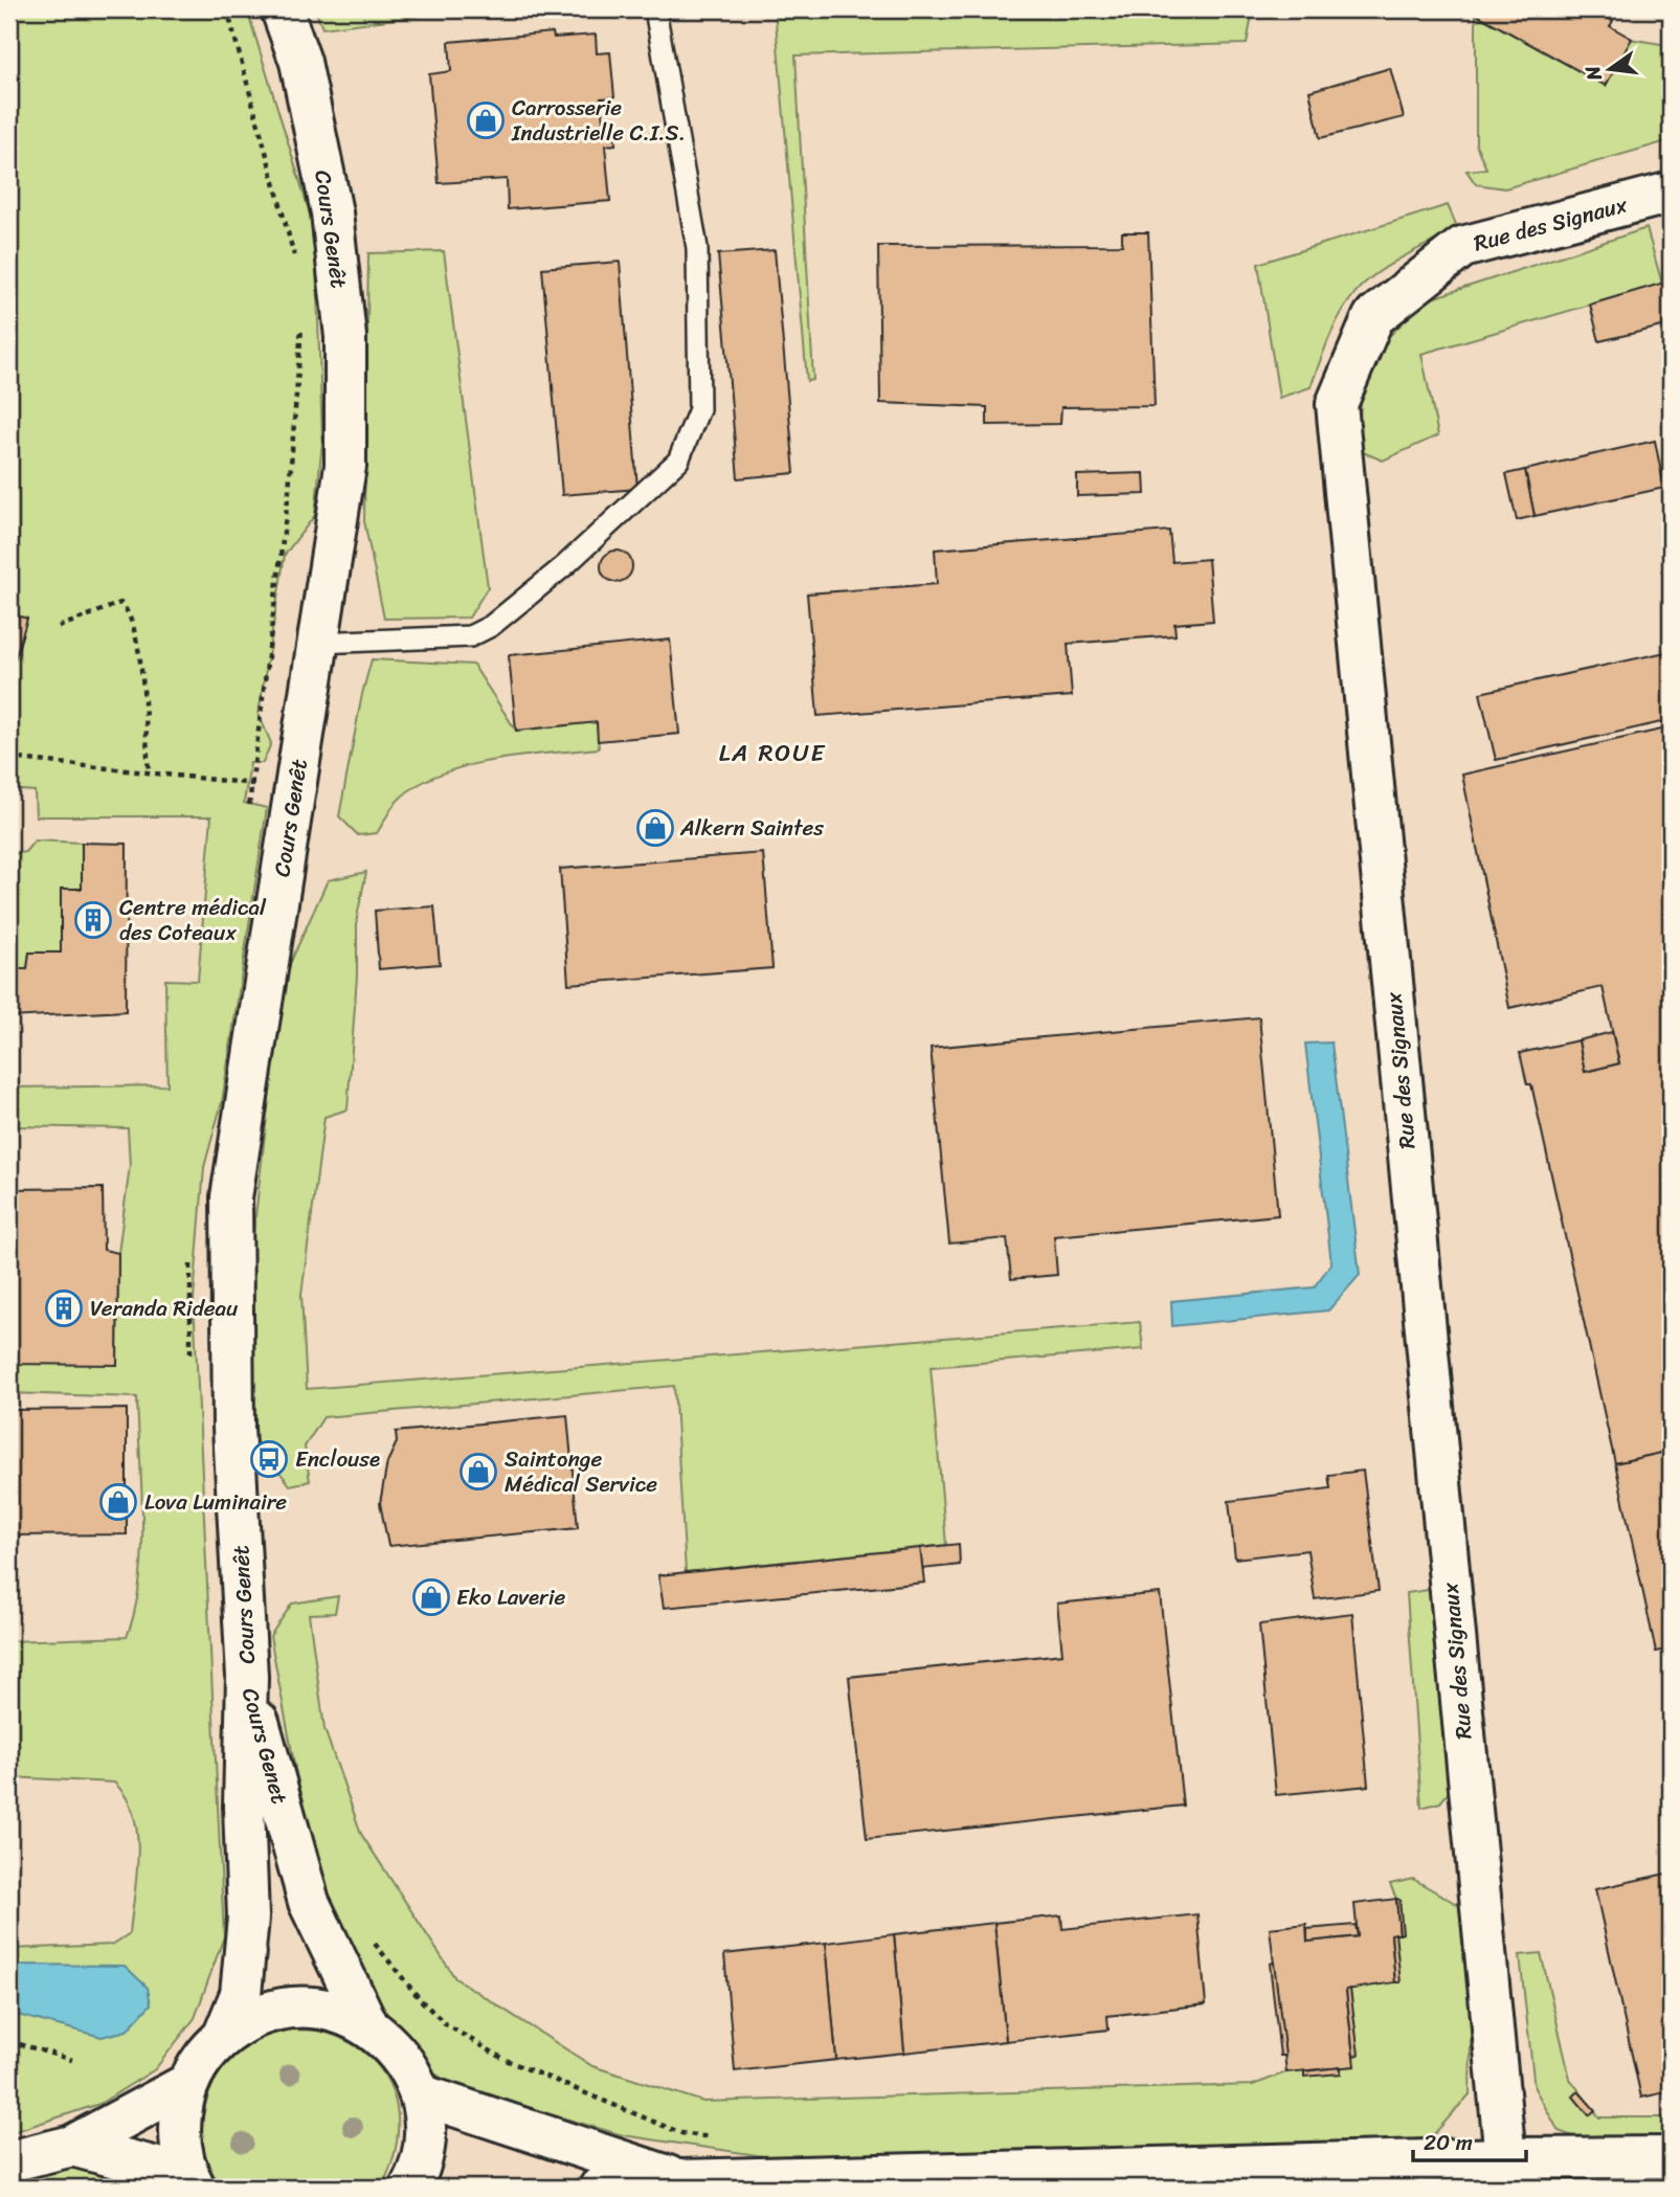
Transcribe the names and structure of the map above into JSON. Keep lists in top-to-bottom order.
{
  "streets": {
    "main road": ["Rue des Signaux", "Cours Genêt", "Cours Genet"]
  },
  "crossings": [
    ["Cours Genêt", "Cours Genet"]
  ],
  "districts": ["LA ROUE"],
  "places": {
    "shop": [
      "Carrosserie Industrielle C.I.S.",
      "Alkern Saintes",
      "Saintonge Médical Service",
      "Lova Luminaire",
      "Eko Laverie"
    ],
    "building": ["Centre médical des Coteaux", "Veranda Rideau"],
    "bus stop": ["Enclouse"]
  },
  "scale_bar": "20 m",
  "north": "left"
}
